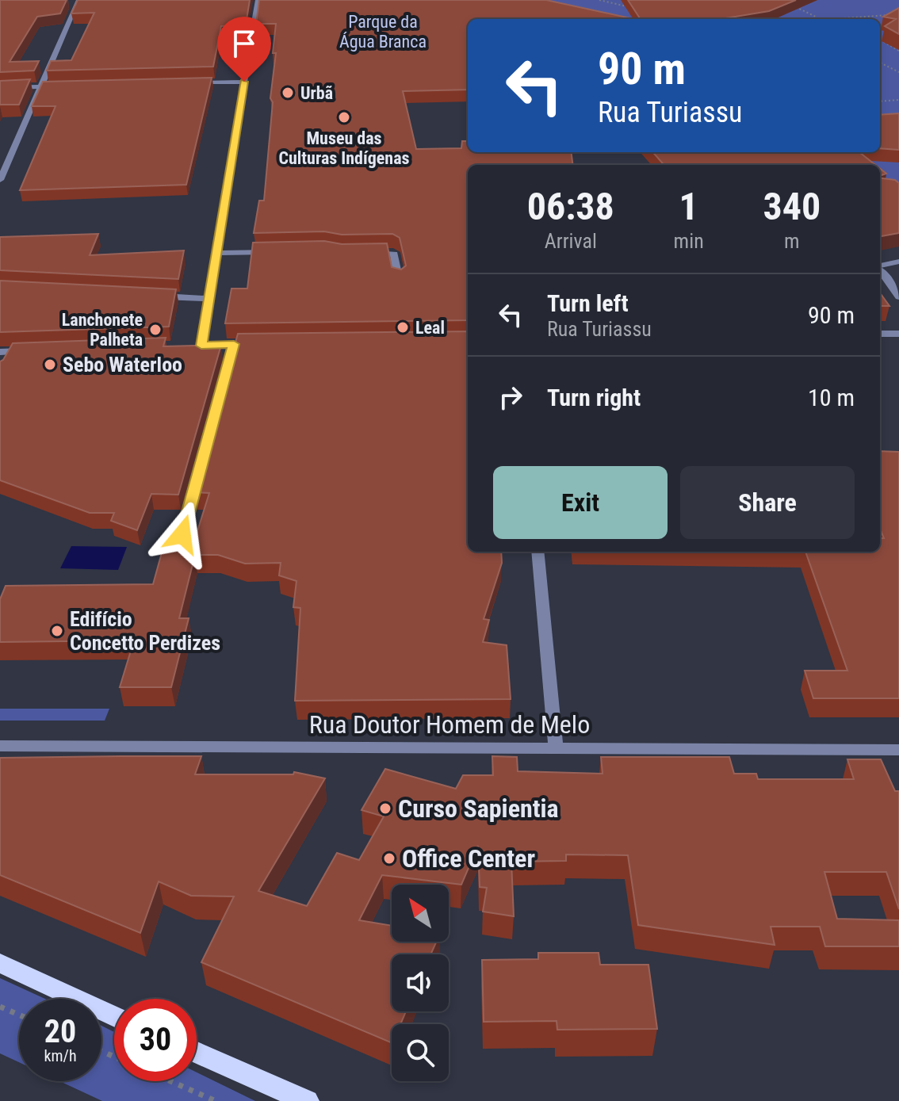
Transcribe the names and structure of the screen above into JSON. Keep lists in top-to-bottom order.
{
  "streets": {
    "street": ["Rua Doutor Homem de Melo"]
  },
  "parks": ["Parque da Água Branca"],
  "places": [
    "Urbã",
    "Museu das Culturas Indígenas",
    "Leal",
    "Lanchonete Palheta",
    "Sebo Waterloo",
    "Edifício Concetto Perdizes",
    "Curso Sapientia",
    "Office Center"
  ],
  "north": "top left",
  "page": {
    "turn": ["90 m", "Rua Turiassu"],
    "eta": [
      "06:38",
      "Arrival",
      "1",
      "min",
      "340",
      "m"
    ],
    "list": [
      {
        "name": "Turn left",
        "note": "Rua Turiassu",
        "value": "90 m"
      },
      {
        "name": "Turn right",
        "value": "10 m"
      }
    ],
    "buttons": ["Exit", "Share"],
    "speed": "20 km/h",
    "limit": "30"
  }
}
